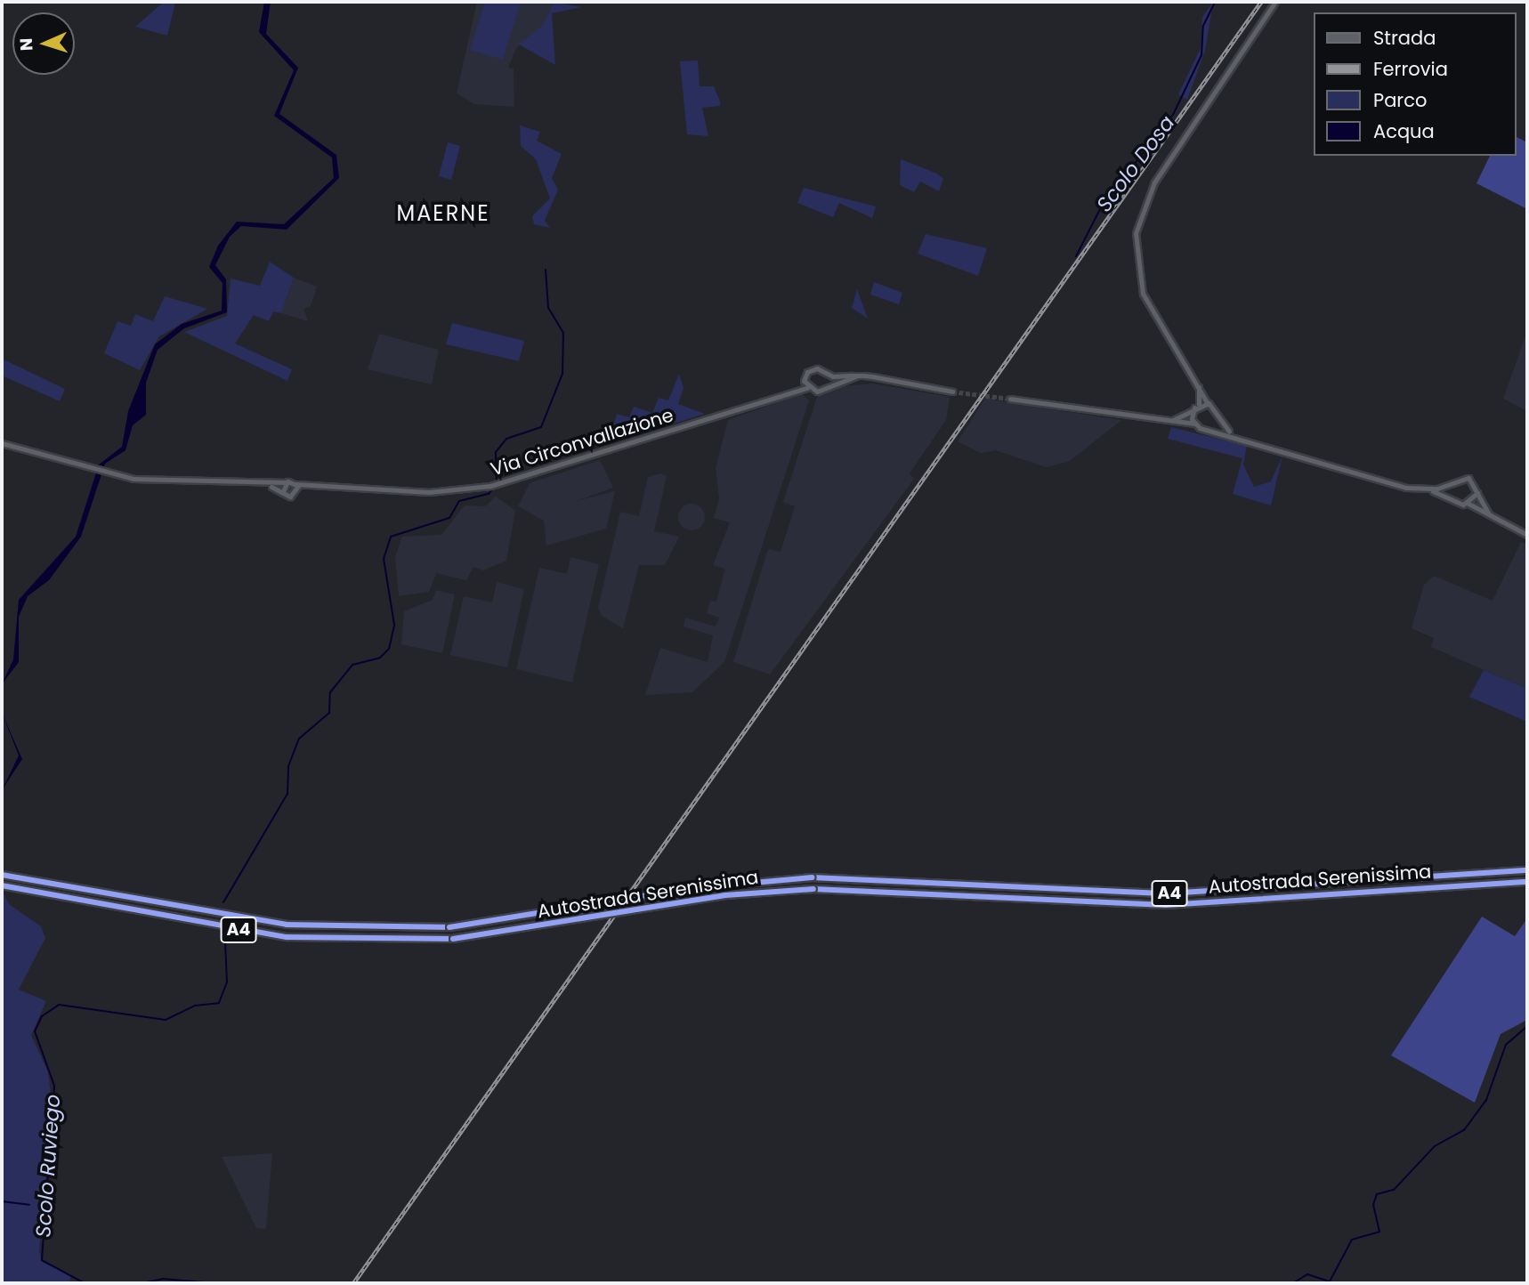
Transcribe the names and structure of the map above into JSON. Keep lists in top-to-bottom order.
{
  "streets": {
    "highway": ["Autostrada Serenissima", "A4"],
    "main road": ["Via Circonvallazione"]
  },
  "districts": ["MAERNE"],
  "water": ["Scolo Dosa", "Scolo Ruviego"],
  "legend": [
    "Strada",
    "Ferrovia",
    "Parco",
    "Acqua"
  ],
  "north": "left"
}
